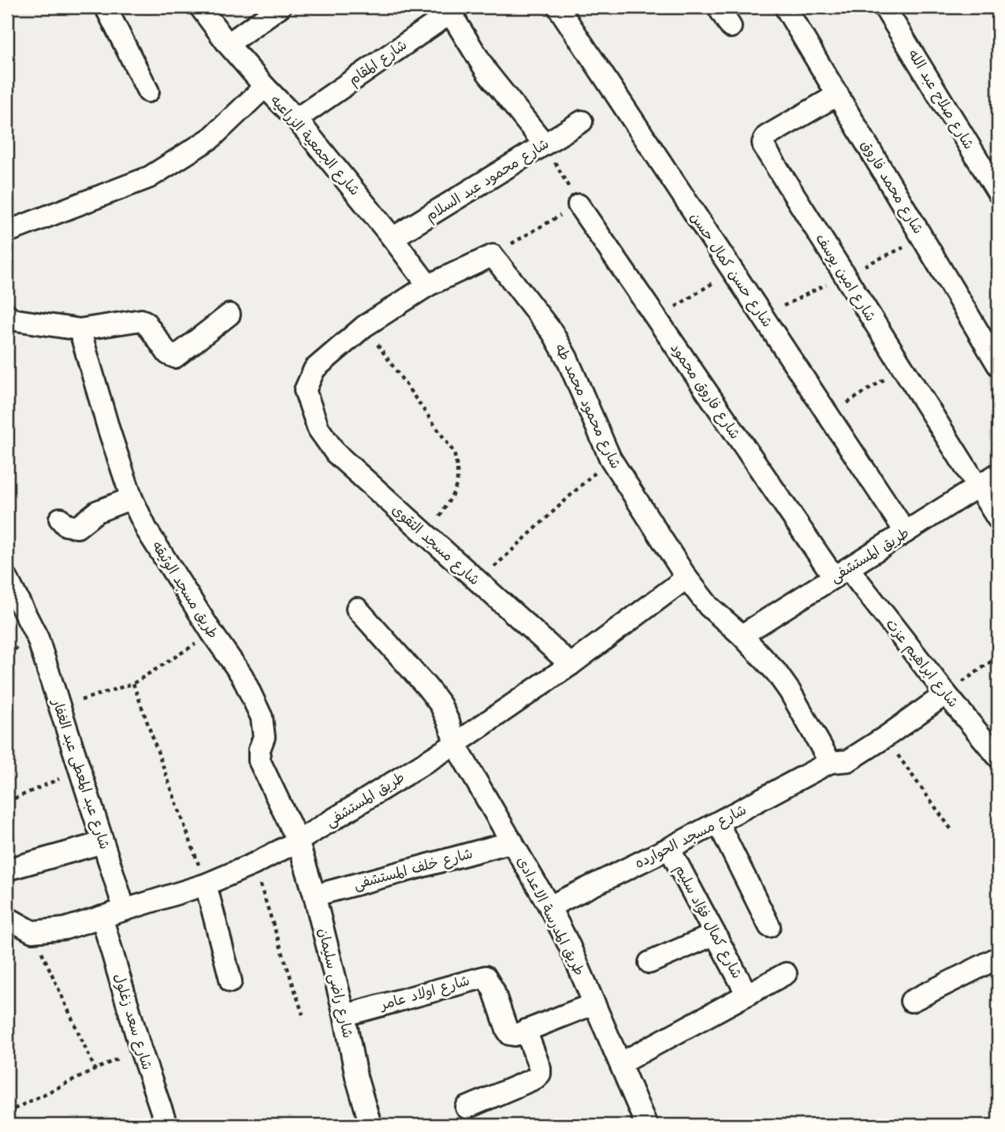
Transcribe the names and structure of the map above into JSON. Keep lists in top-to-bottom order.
{
  "streets": {
    "street": [
      "شارع المقام",
      "شارع صلاح عبد الله",
      "شارع الجمعية الزراعيه",
      "شارع محمود عبد السلام",
      "شارع محمد فاروق",
      "شارع حسن كمال حسن",
      "شارع امين يوسف",
      "شارع فاروق محمود",
      "شارع محمود محمد طه",
      "شارع مسجد التقوى",
      "طريق المستشفى",
      "طريق مسجد الوثيقه",
      "شارع ابراهيم عزت",
      "شارع عبد المعطى عبد الغفار",
      "شارع مسجد الحوارده",
      "شارع خلف المستشفى",
      "طريق المدرسة الاعدادى",
      "شارع كمال فؤاد سليم",
      "شارع راضى سليمان",
      "شارع اولاد عامر",
      "شارع سعد زغلول"
    ]
  },
  "crossings": [
    ["شارع المقام", "شارع الجمعية الزراعيه"],
    ["شارع الجمعية الزراعيه", "شارع محمود عبد السلام"],
    ["شارع الجمعية الزراعيه", "شارع مسجد التقوى"],
    ["شارع محمد فاروق", "شارع امين يوسف"],
    ["شارع حسن كمال حسن", "طريق المستشفى"],
    ["شارع امين يوسف", "طريق المستشفى"],
    ["شارع فاروق محمود", "طريق المستشفى"],
    ["شارع فاروق محمود", "شارع ابراهيم عزت"],
    ["شارع محمود محمد طه", "شارع مسجد التقوى"],
    ["شارع محمود محمد طه", "طريق المستشفى"],
    ["شارع محمود محمد طه", "شارع مسجد الحوارده"],
    ["شارع مسجد التقوى", "طريق المستشفى"],
    ["طريق المستشفى", "طريق مسجد الوثيقه"],
    ["طريق المستشفى", "شارع ابراهيم عزت"],
    ["طريق المستشفى", "شارع عبد المعطى عبد الغفار"],
    ["طريق المستشفى", "طريق المدرسة الاعدادى"],
    ["طريق المستشفى", "شارع راضى سليمان"],
    ["طريق المستشفى", "شارع سعد زغلول"],
    ["طريق مسجد الوثيقه", "شارع راضى سليمان"],
    ["شارع ابراهيم عزت", "شارع مسجد الحوارده"],
    ["شارع مسجد الحوارده", "طريق المدرسة الاعدادى"],
    ["شارع مسجد الحوارده", "شارع كمال فؤاد سليم"],
    ["شارع خلف المستشفى", "طريق المدرسة الاعدادى"],
    ["شارع خلف المستشفى", "شارع راضى سليمان"],
    ["شارع راضى سليمان", "شارع اولاد عامر"]
  ]
}
